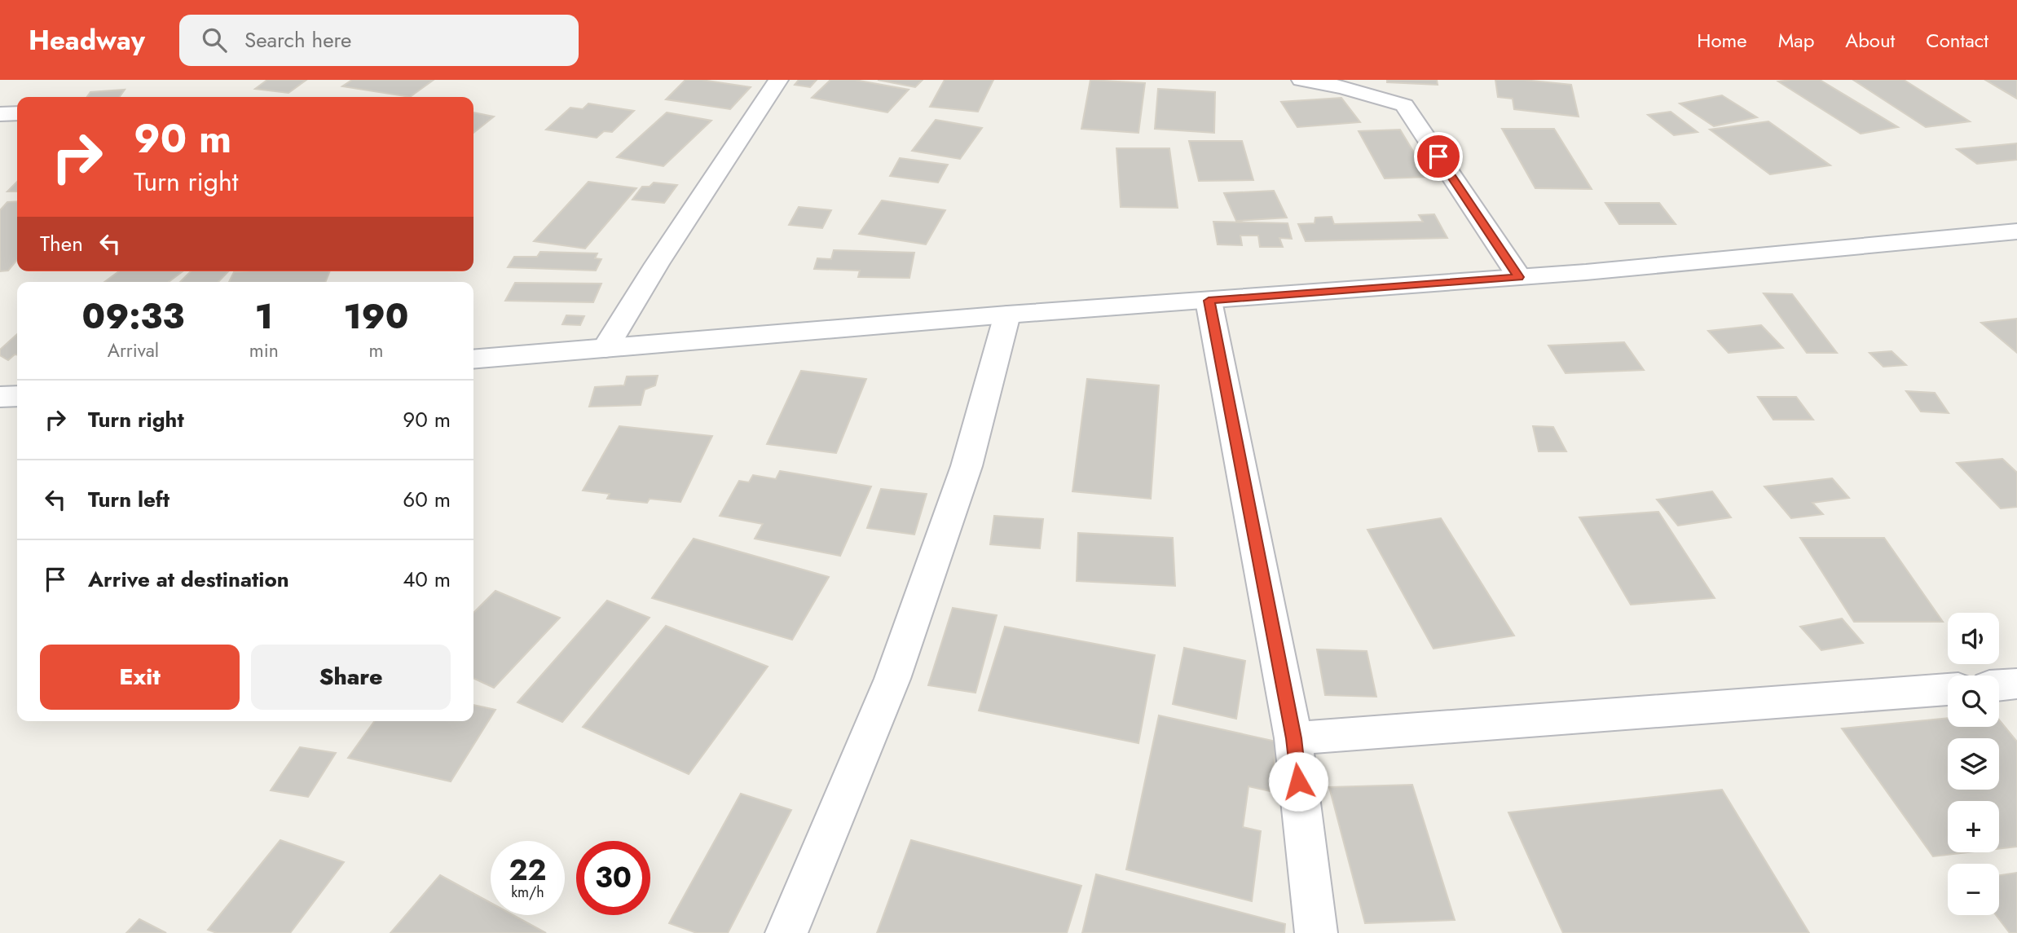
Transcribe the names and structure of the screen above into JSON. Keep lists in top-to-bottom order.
{
  "page": {
    "header": "Headway",
    "search": "Search here",
    "nav": [
      "Home",
      "Map",
      "About",
      "Contact"
    ],
    "turn": ["90 m", "Turn right"],
    "then": "Then",
    "eta": [
      "09:33",
      "Arrival",
      "1",
      "min",
      "190",
      "m"
    ],
    "list": [
      {
        "name": "Turn right",
        "value": "90 m"
      },
      {
        "name": "Turn left",
        "value": "60 m"
      },
      {
        "name": "Arrive at destination",
        "value": "40 m"
      }
    ],
    "map_buttons": ["+", "−"],
    "buttons": ["Exit", "Share"],
    "speed": "22 km/h",
    "limit": "30"
  }
}
